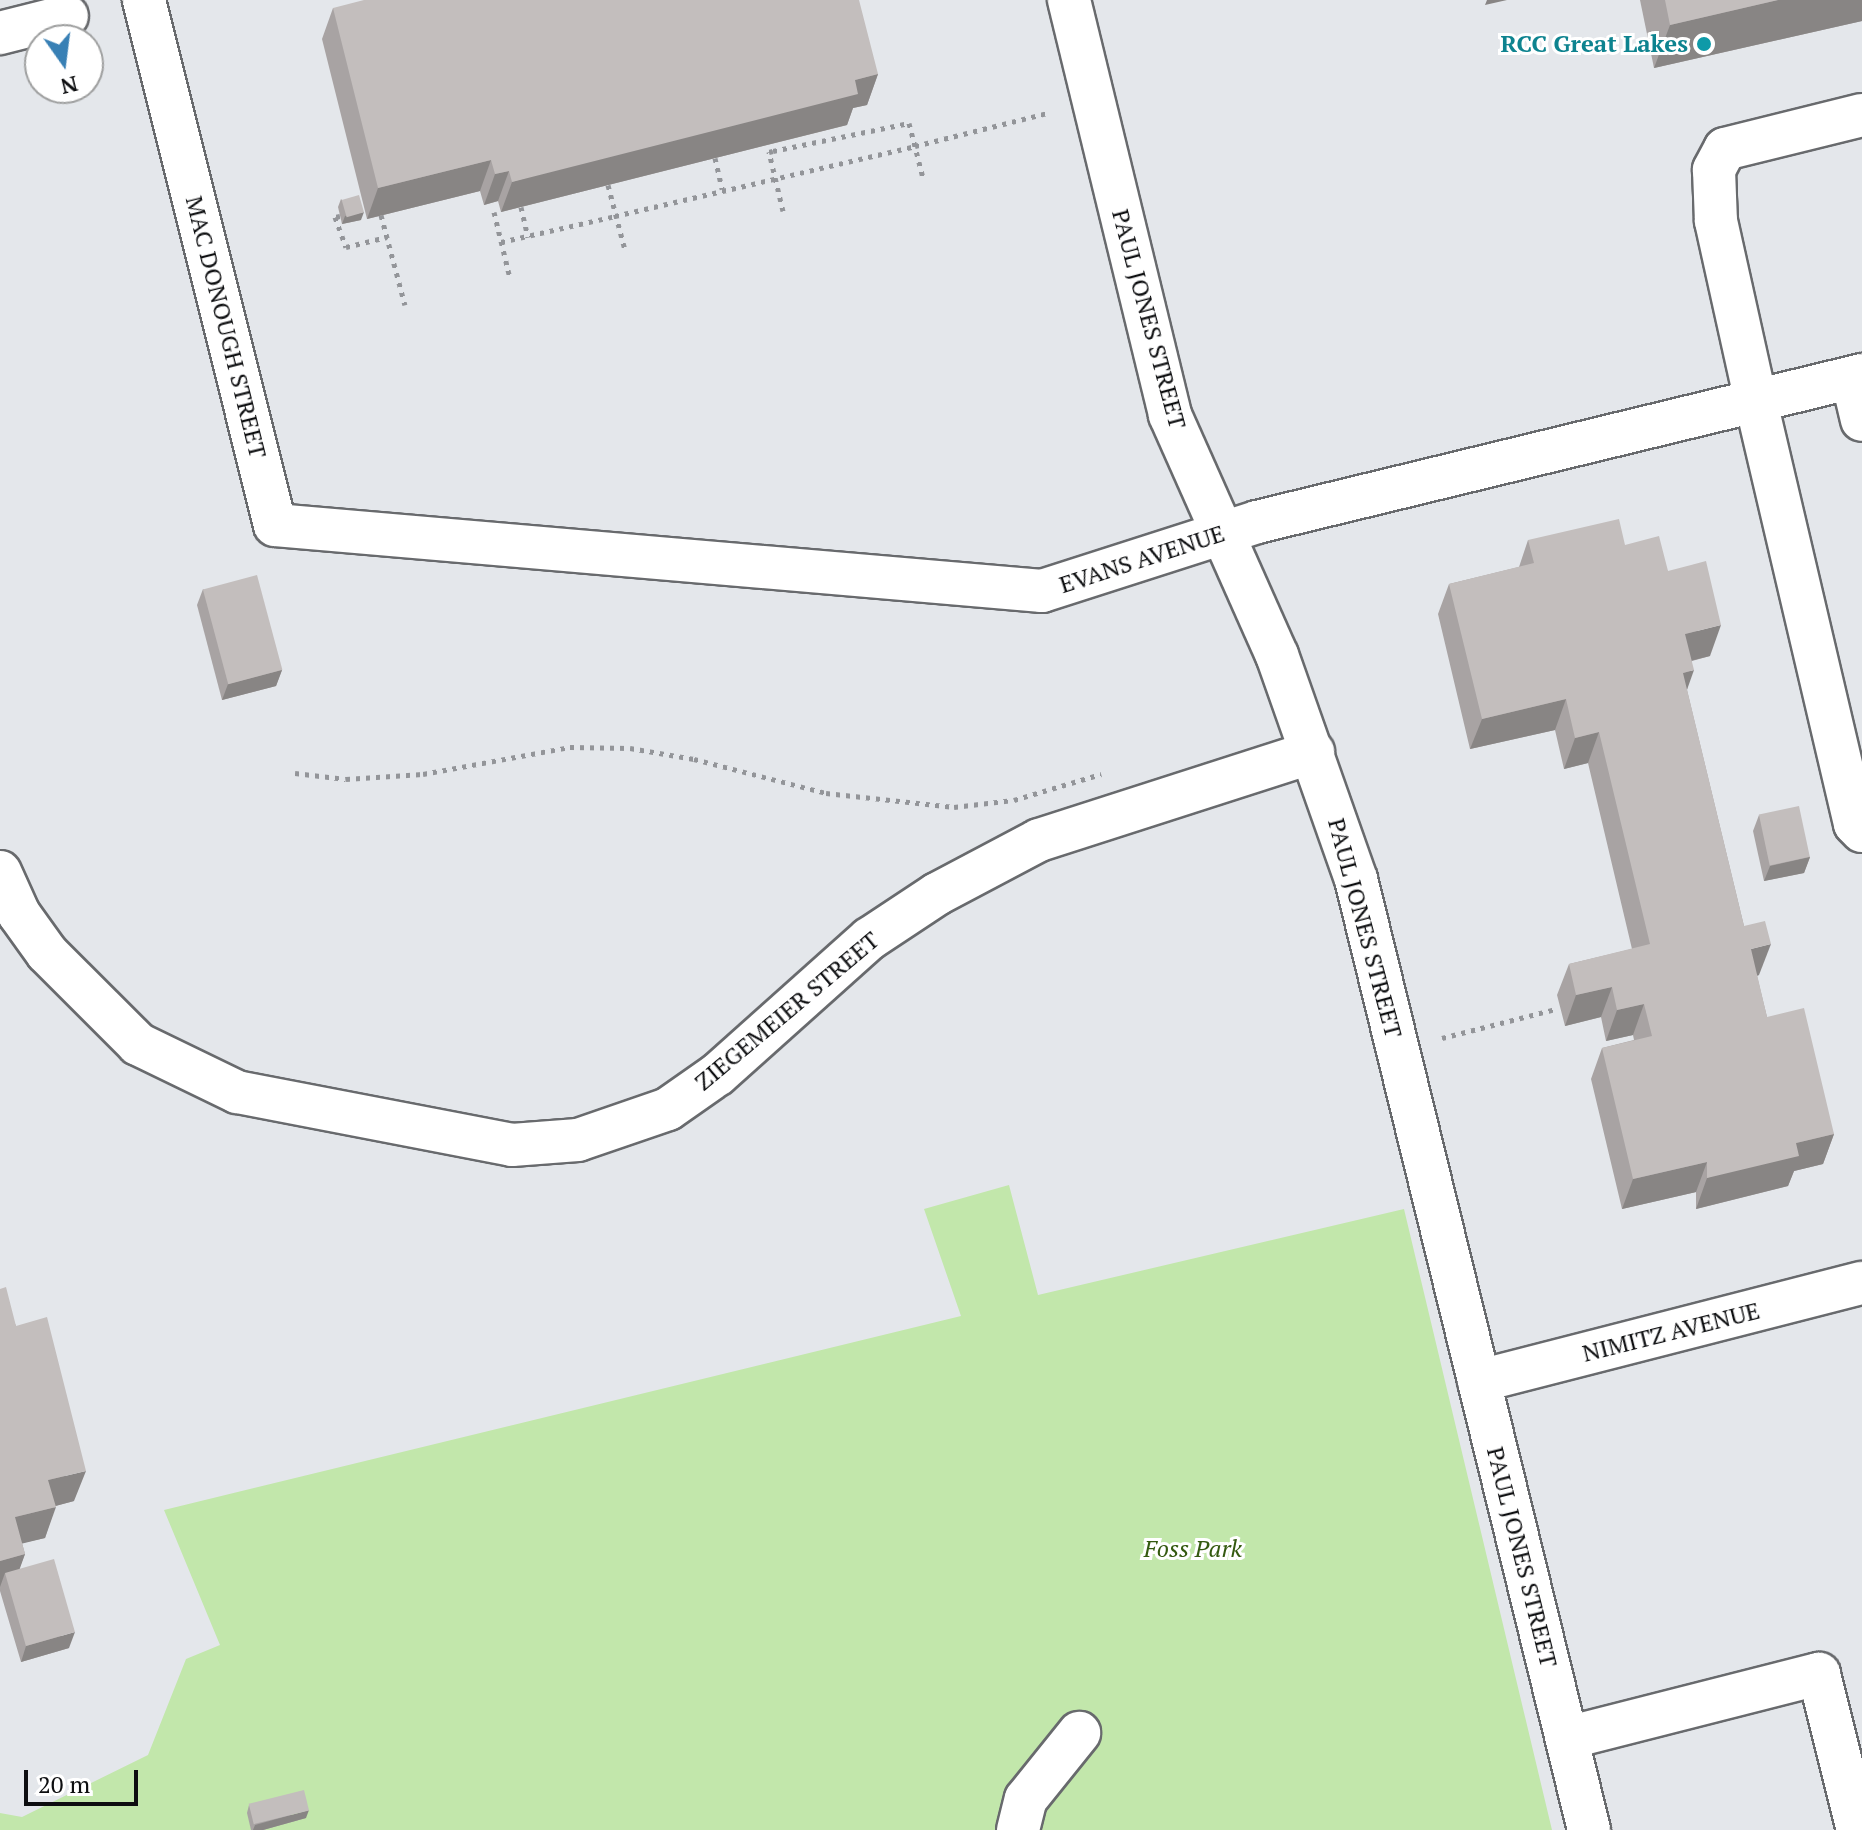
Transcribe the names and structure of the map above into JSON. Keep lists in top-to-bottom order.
{
  "streets": {
    "street": [
      "PAUL JONES STREET",
      "MAC DONOUGH STREET",
      "EVANS AVENUE",
      "ZIEGEMEIER STREET",
      "NIMITZ AVENUE"
    ]
  },
  "crossings": [
    ["PAUL JONES STREET", "EVANS AVENUE"],
    ["PAUL JONES STREET", "ZIEGEMEIER STREET"],
    ["PAUL JONES STREET", "NIMITZ AVENUE"],
    ["MAC DONOUGH STREET", "EVANS AVENUE"]
  ],
  "parks": ["Foss Park"],
  "places": ["RCC Great Lakes"],
  "scale_bar": "20 m",
  "north": "bottom"
}
